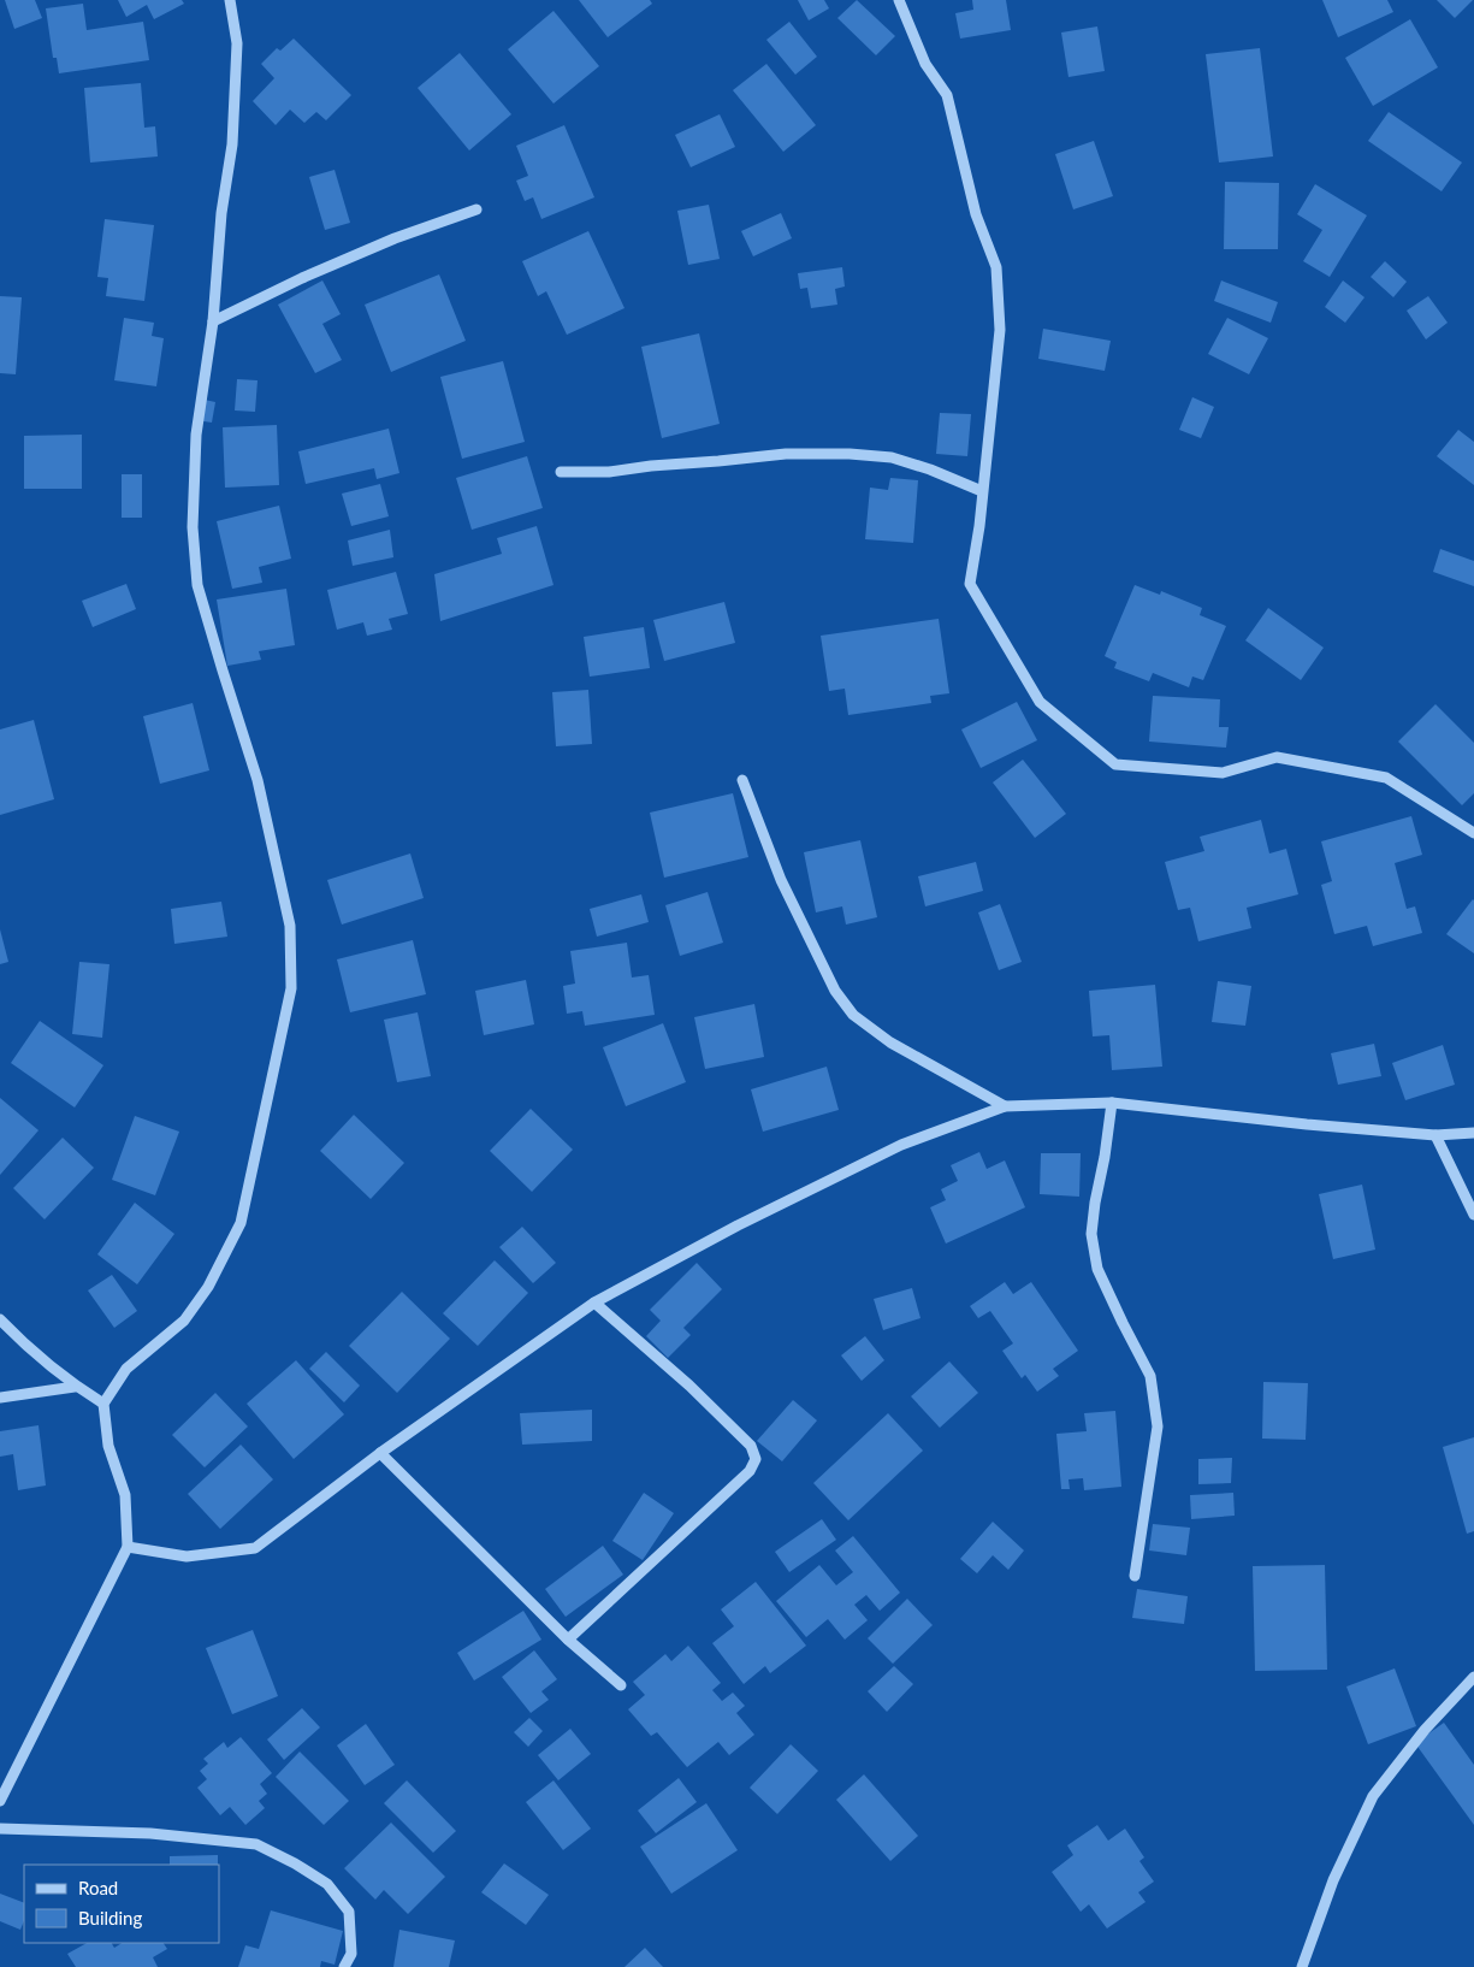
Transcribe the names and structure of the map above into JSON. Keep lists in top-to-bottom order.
{
  "legend": ["Road", "Building"]
}
